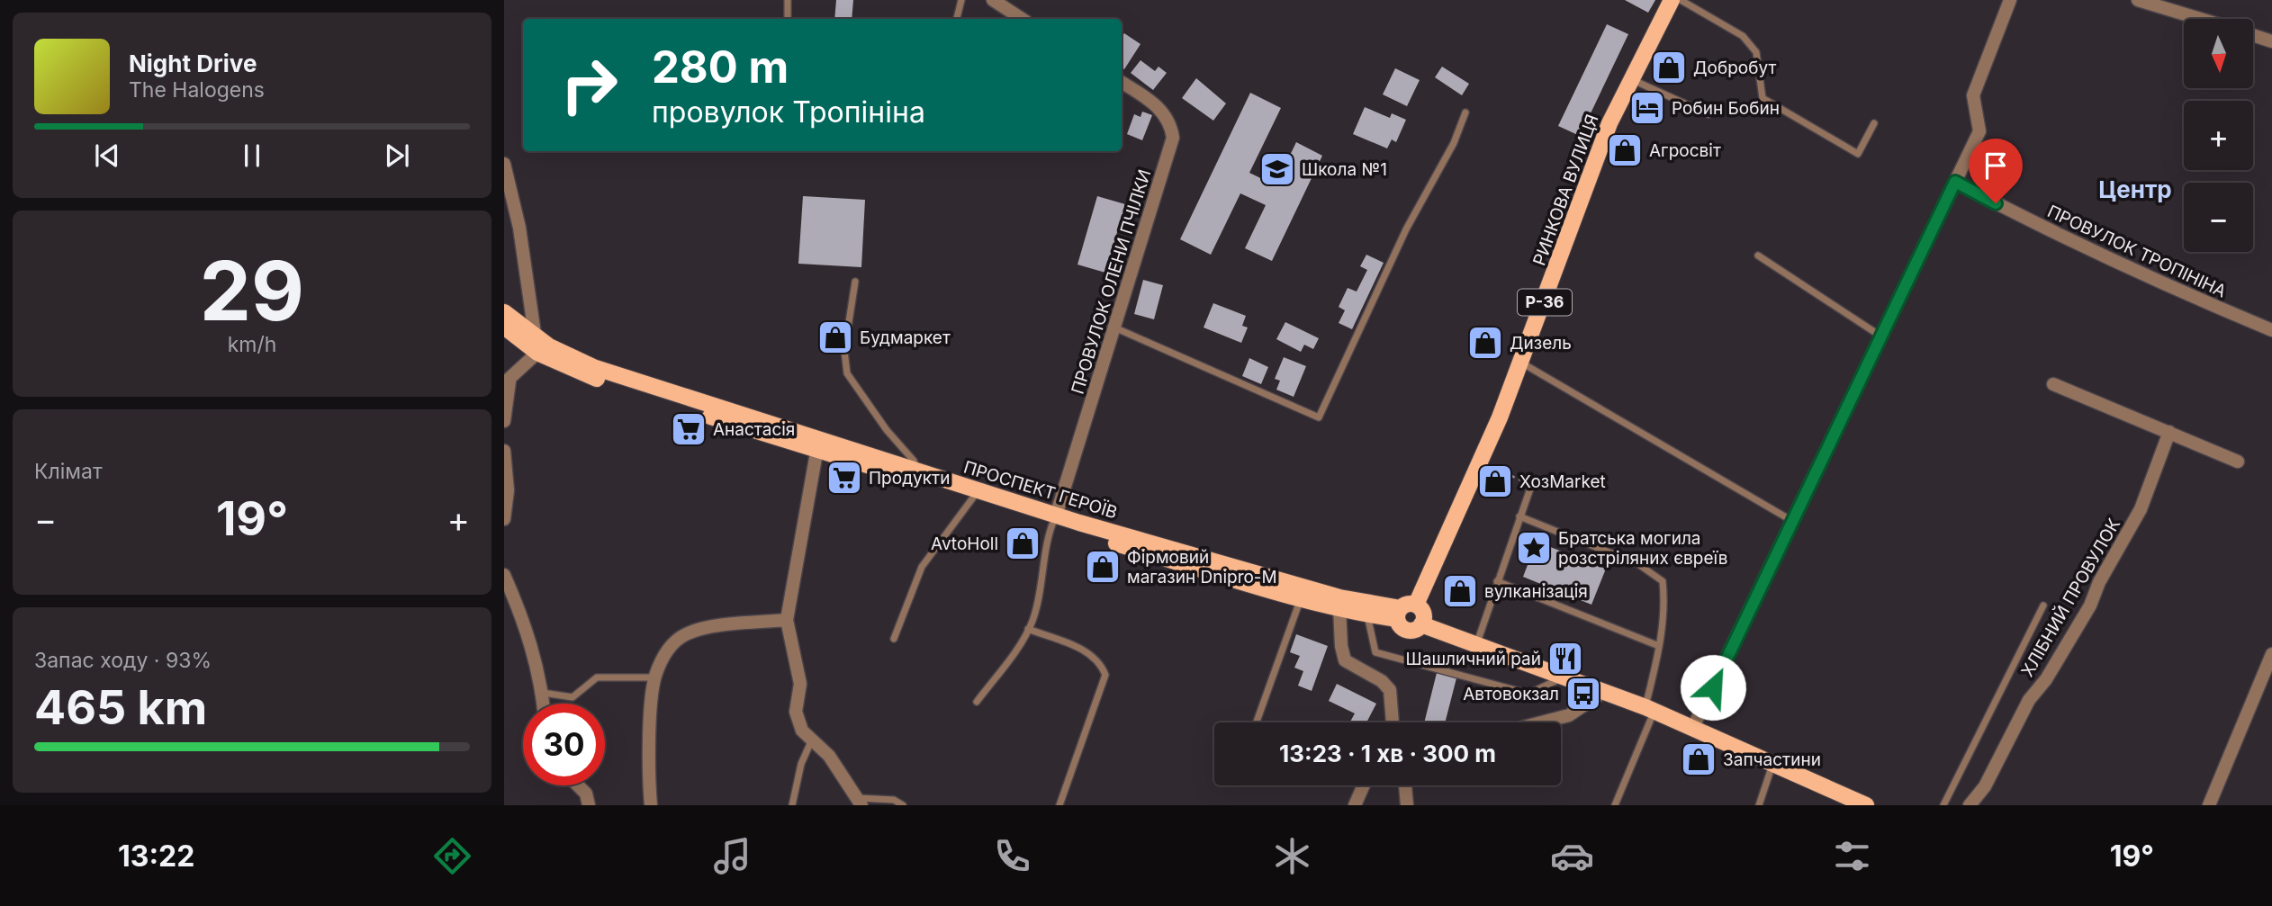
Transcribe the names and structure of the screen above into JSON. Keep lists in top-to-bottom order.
{
  "streets": {
    "main road": ["РИНКОВА ВУЛИЦЯ", "Р-36", "ПРОСПЕКТ ГЕРОЇВ"],
    "street": ["ПРОВУЛОК ТРОПІНІНА", "ПРОВУЛОК ОЛЕНИ ПЧІЛКИ", "ХЛІБНИЙ ПРОВУЛОК"]
  },
  "crossings": [
    ["РИНКОВА ВУЛИЦЯ", "ПРОСПЕКТ ГЕРОЇВ"],
    ["ПРОВУЛОК ОЛЕНИ ПЧІЛКИ", "ПРОСПЕКТ ГЕРОЇВ"]
  ],
  "districts": ["Центр"],
  "places": {
    "shop": [
      "Добробут",
      "Агросвіт",
      "Будмаркет",
      "Дизель",
      "ХозMarket",
      "AvtoHoll",
      "Фірмовий магазин Dnipro-M",
      "вулканізація",
      "Запчастини"
    ],
    "hotel": ["Робин Бобин"],
    "school or university": ["Школа №1"],
    "supermarket": ["Анастасія", "Продукти"],
    "place": ["Братська могила розстріляних євреїв"],
    "restaurant": ["Шашличний рай"],
    "bus stop": ["Автовокзал"]
  },
  "north": "bottom",
  "page": {
    "map_buttons": ["+", "−"],
    "turn": ["280 m", "провулок Тропініна"],
    "song": ["Night Drive", "The Halogens"],
    "tile": [
      ["29", "km/h"],
      "Клімат",
      ["Запас ходу · 93%", "465 km"]
    ],
    "heat": ["−", "19°", "+"],
    "limit": "30",
    "trip": "13:23 · 1 хв · 300 m",
    "tabs": ["13:22", "19°"]
  }
}
